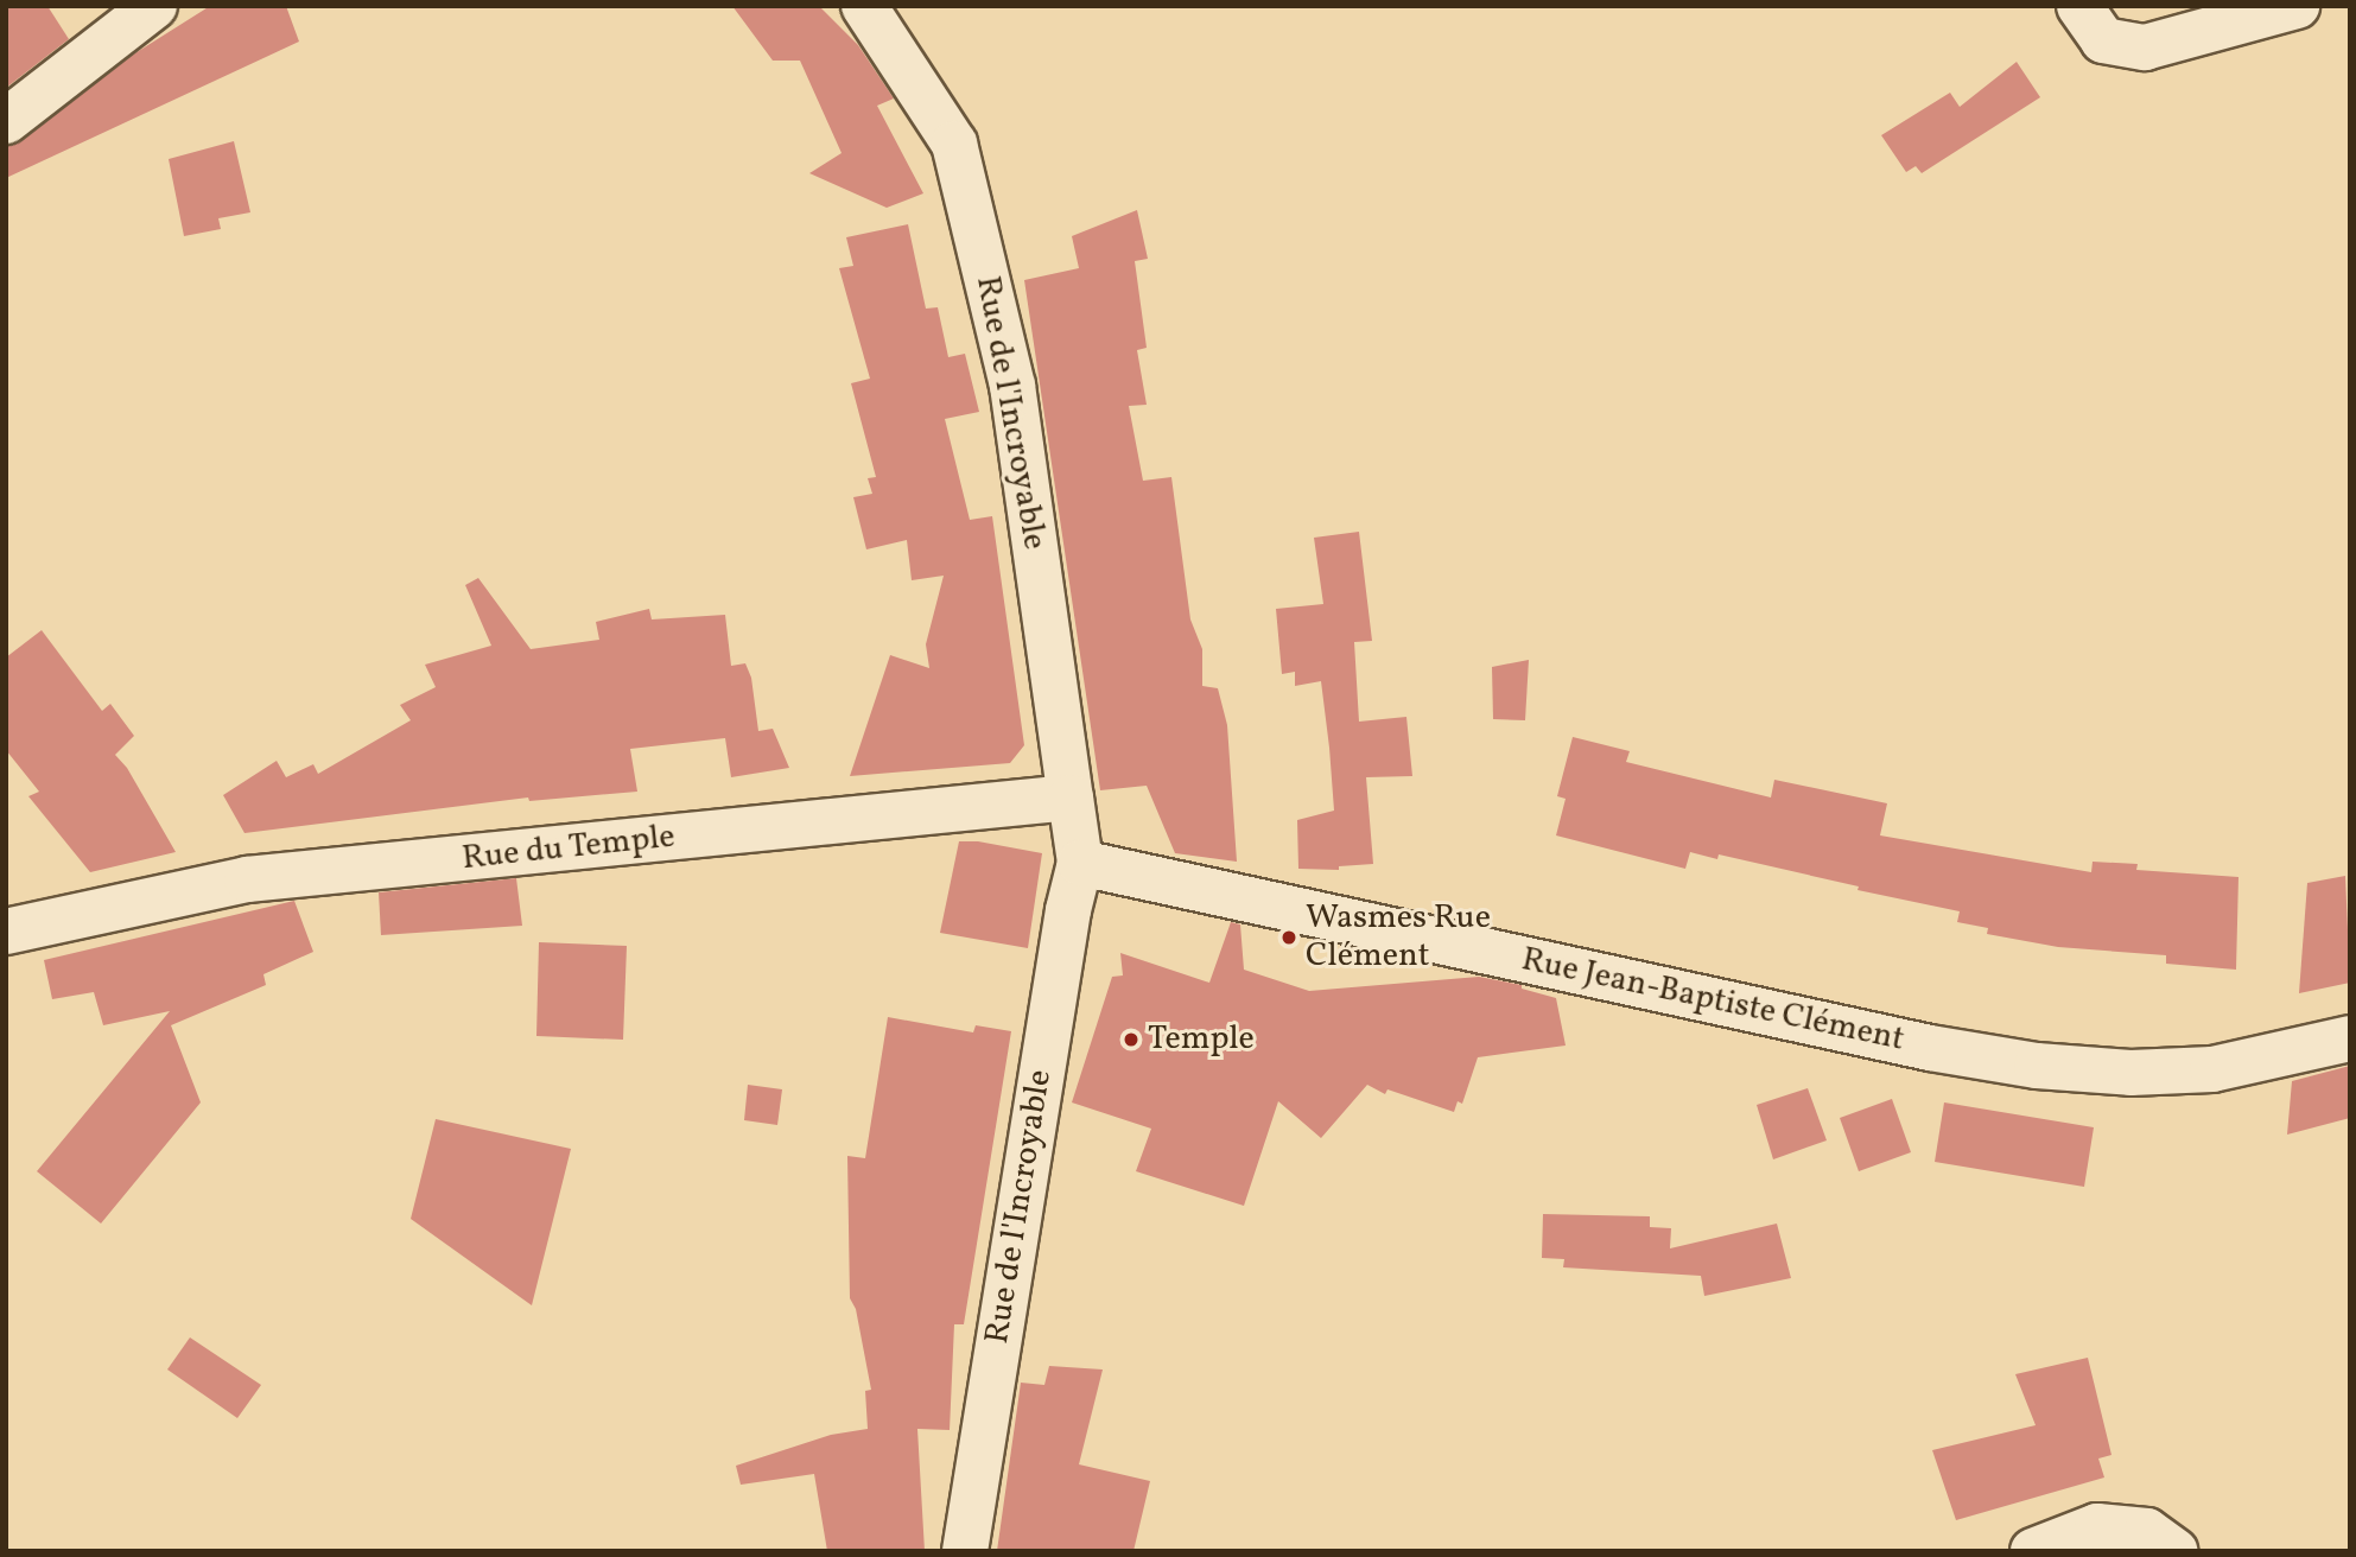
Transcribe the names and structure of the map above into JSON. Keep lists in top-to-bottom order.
{
  "streets": {
    "street": ["Rue de l'Incroyable", "Rue du Temple", "Rue Jean-Baptiste Clément"]
  },
  "crossings": [
    ["Rue de l'Incroyable", "Rue du Temple"],
    ["Rue de l'Incroyable", "Rue Jean-Baptiste Clément"]
  ],
  "places": ["Wasmes Rue Clément", "Temple"]
}
